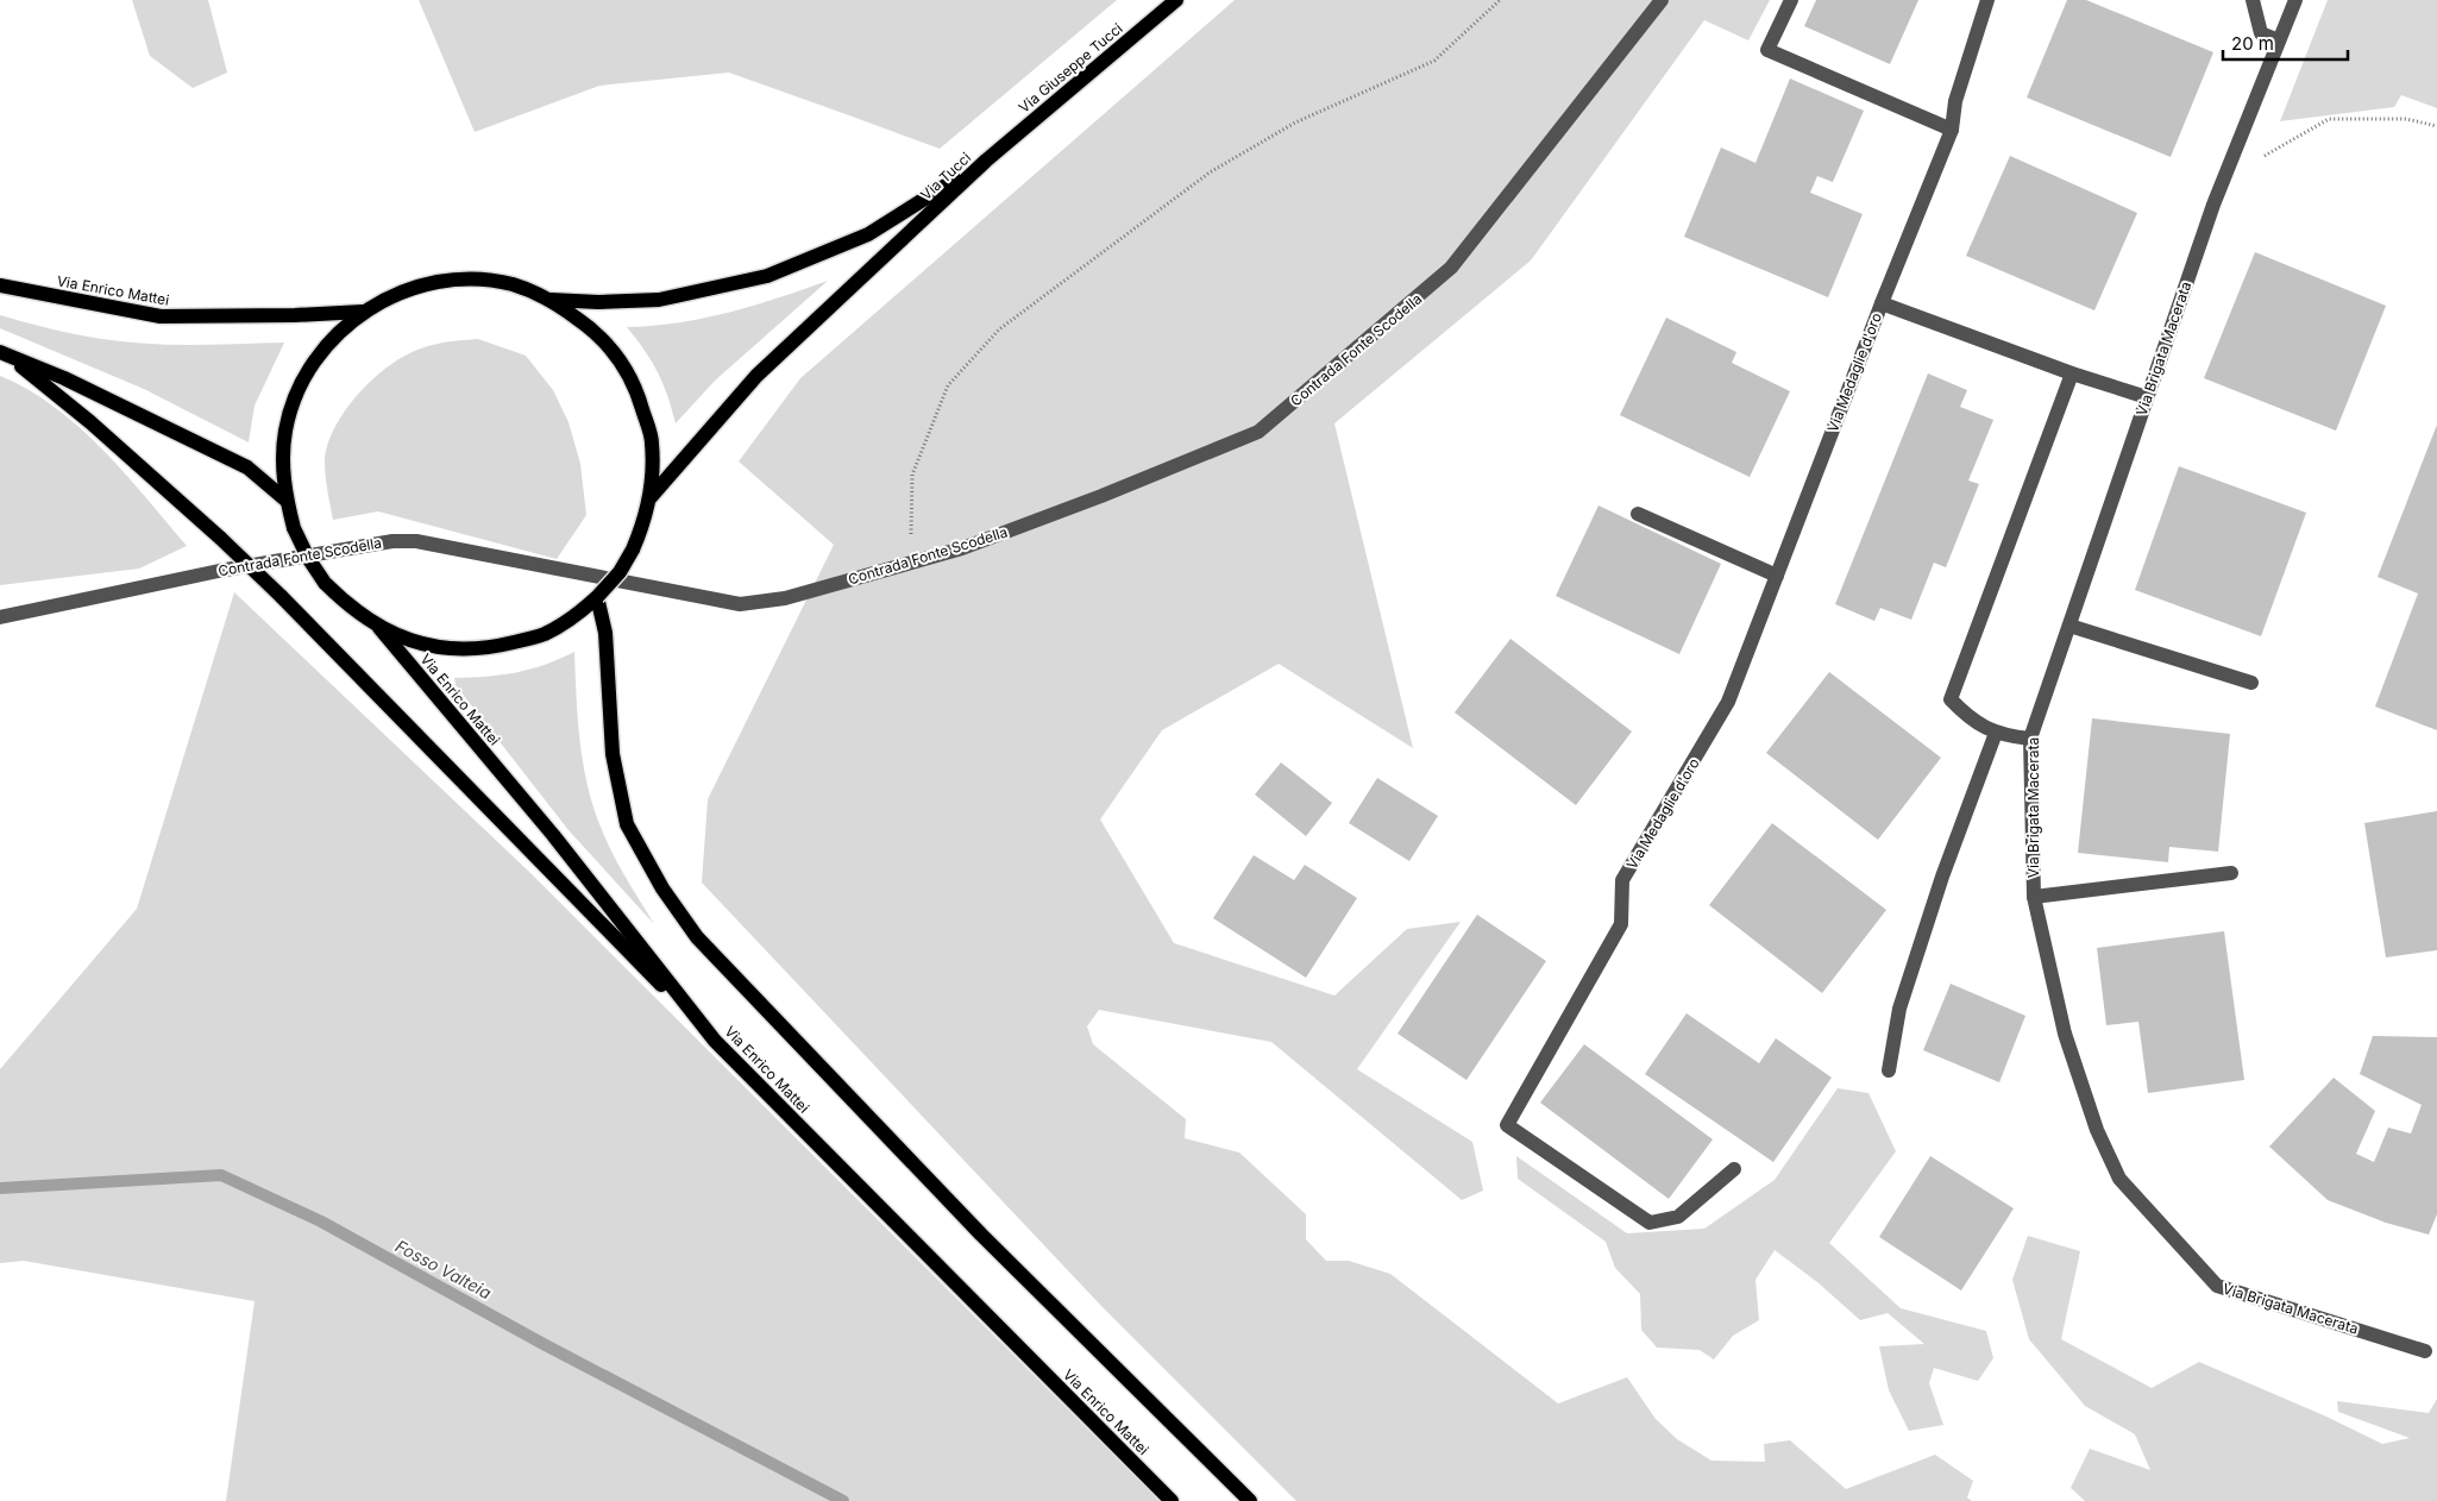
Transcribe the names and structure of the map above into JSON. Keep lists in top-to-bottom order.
{
  "streets": {
    "main road": ["Via Giuseppe Tucci", "Via Tucci", "Via Enrico Mattei"],
    "street": ["Via Brigata Macerata", "Contrada Fonte Scodella", "Via Medaglie d'oro"]
  },
  "crossings": [
    ["Via Giuseppe Tucci", "Via Tucci"],
    ["Via Brigata Macerata", "Via Medaglie d'oro"]
  ],
  "water": ["Fosso Valteia"],
  "scale_bar": "20 m"
}
